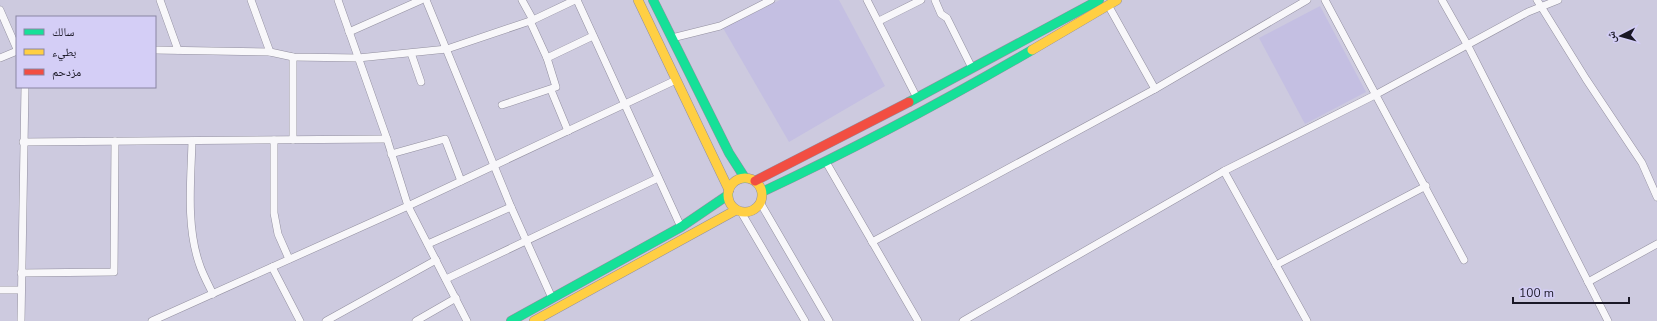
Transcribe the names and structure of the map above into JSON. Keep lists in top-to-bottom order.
{
  "legend": ["سالك", "بطيء", "مزدحم"],
  "scale_bar": "100 m",
  "north": "left"
}
